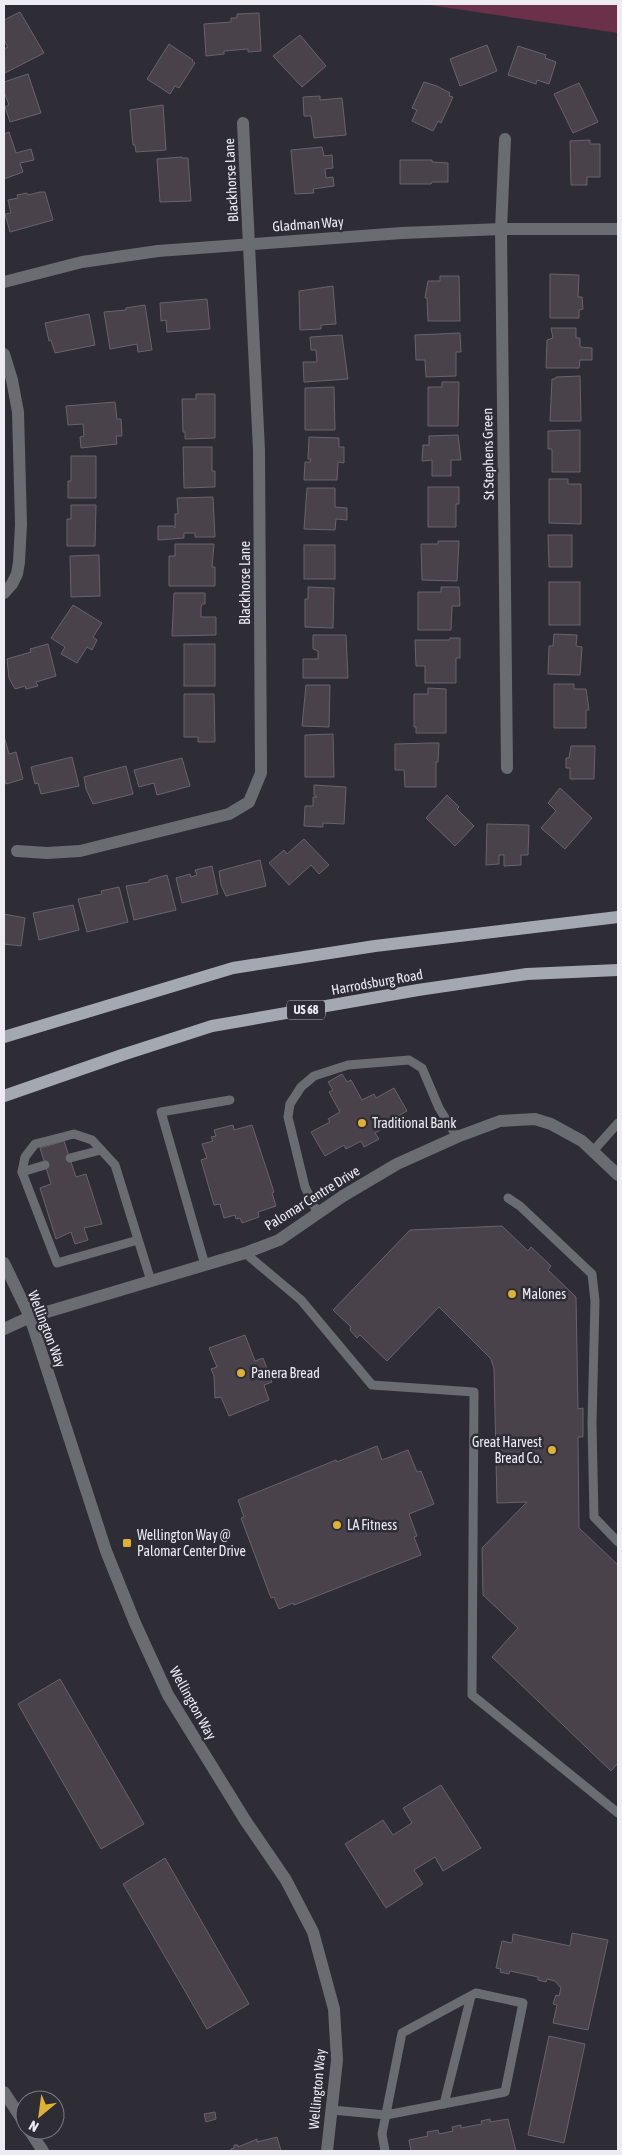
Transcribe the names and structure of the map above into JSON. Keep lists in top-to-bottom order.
{
  "streets": {
    "main road": ["Harrodsburg Road", "US 68"],
    "street": [
      "Blackhorse Lane",
      "Gladman Way",
      "St Stephens Green",
      "Palomar Centre Drive",
      "Wellington Way"
    ]
  },
  "crossings": [
    ["Blackhorse Lane", "Gladman Way"],
    ["Gladman Way", "St Stephens Green"],
    ["Palomar Centre Drive", "Wellington Way"]
  ],
  "places": {
    "other": [
      "Traditional Bank",
      "Malones",
      "Panera Bread",
      "Great Harvest Bread Co.",
      "LA Fitness"
    ],
    "transit": ["Wellington Way @ Palomar Center Drive"]
  },
  "north": "bottom left"
}
